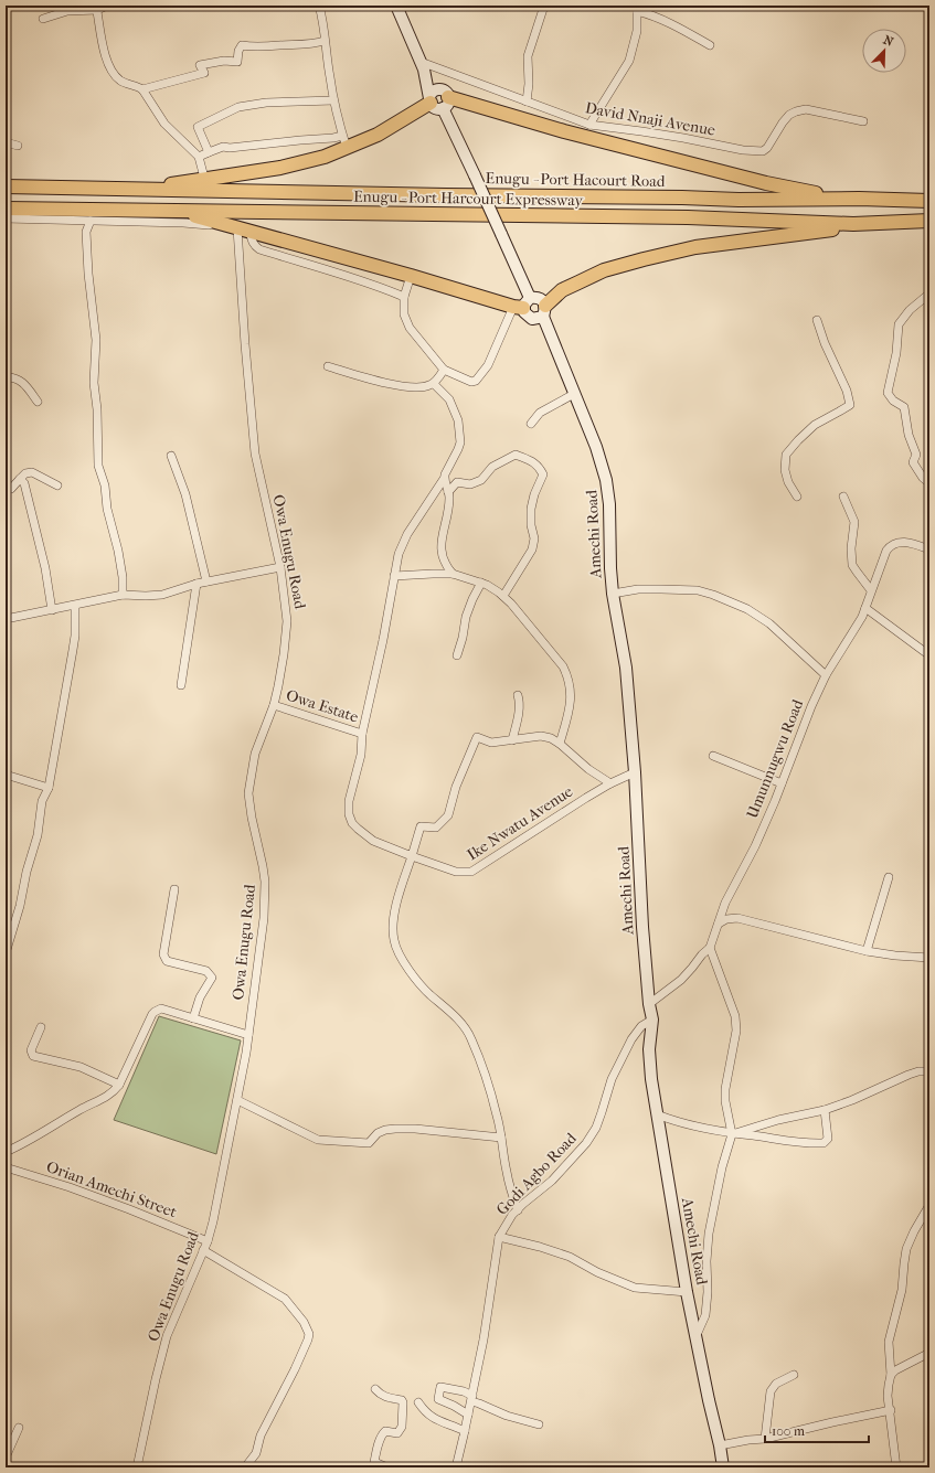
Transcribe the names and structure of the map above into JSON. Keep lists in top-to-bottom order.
{
  "streets": {
    "highway": ["Enugu - Port Hacourt Road", "Enugu - Port Harcourt Expressway"],
    "main road": ["Amechi Road"],
    "street": [
      "David Nnaji Avenue",
      "Owa Enugu Road",
      "Owa Estate",
      "Umunnugwu Road",
      "Ike Nwatu Avenue",
      "Godi Agbo Road",
      "Orian Amechi Street"
    ]
  },
  "crossings": [
    ["Amechi Road", "Umunnugwu Road"],
    ["Amechi Road", "Ike Nwatu Avenue"],
    ["Amechi Road", "Godi Agbo Road"],
    ["Owa Enugu Road", "Owa Estate"],
    ["Owa Enugu Road", "Orian Amechi Street"],
    ["Owa Estate", "Ike Nwatu Avenue"]
  ],
  "scale_bar": "100 m",
  "north": "top right"
}
